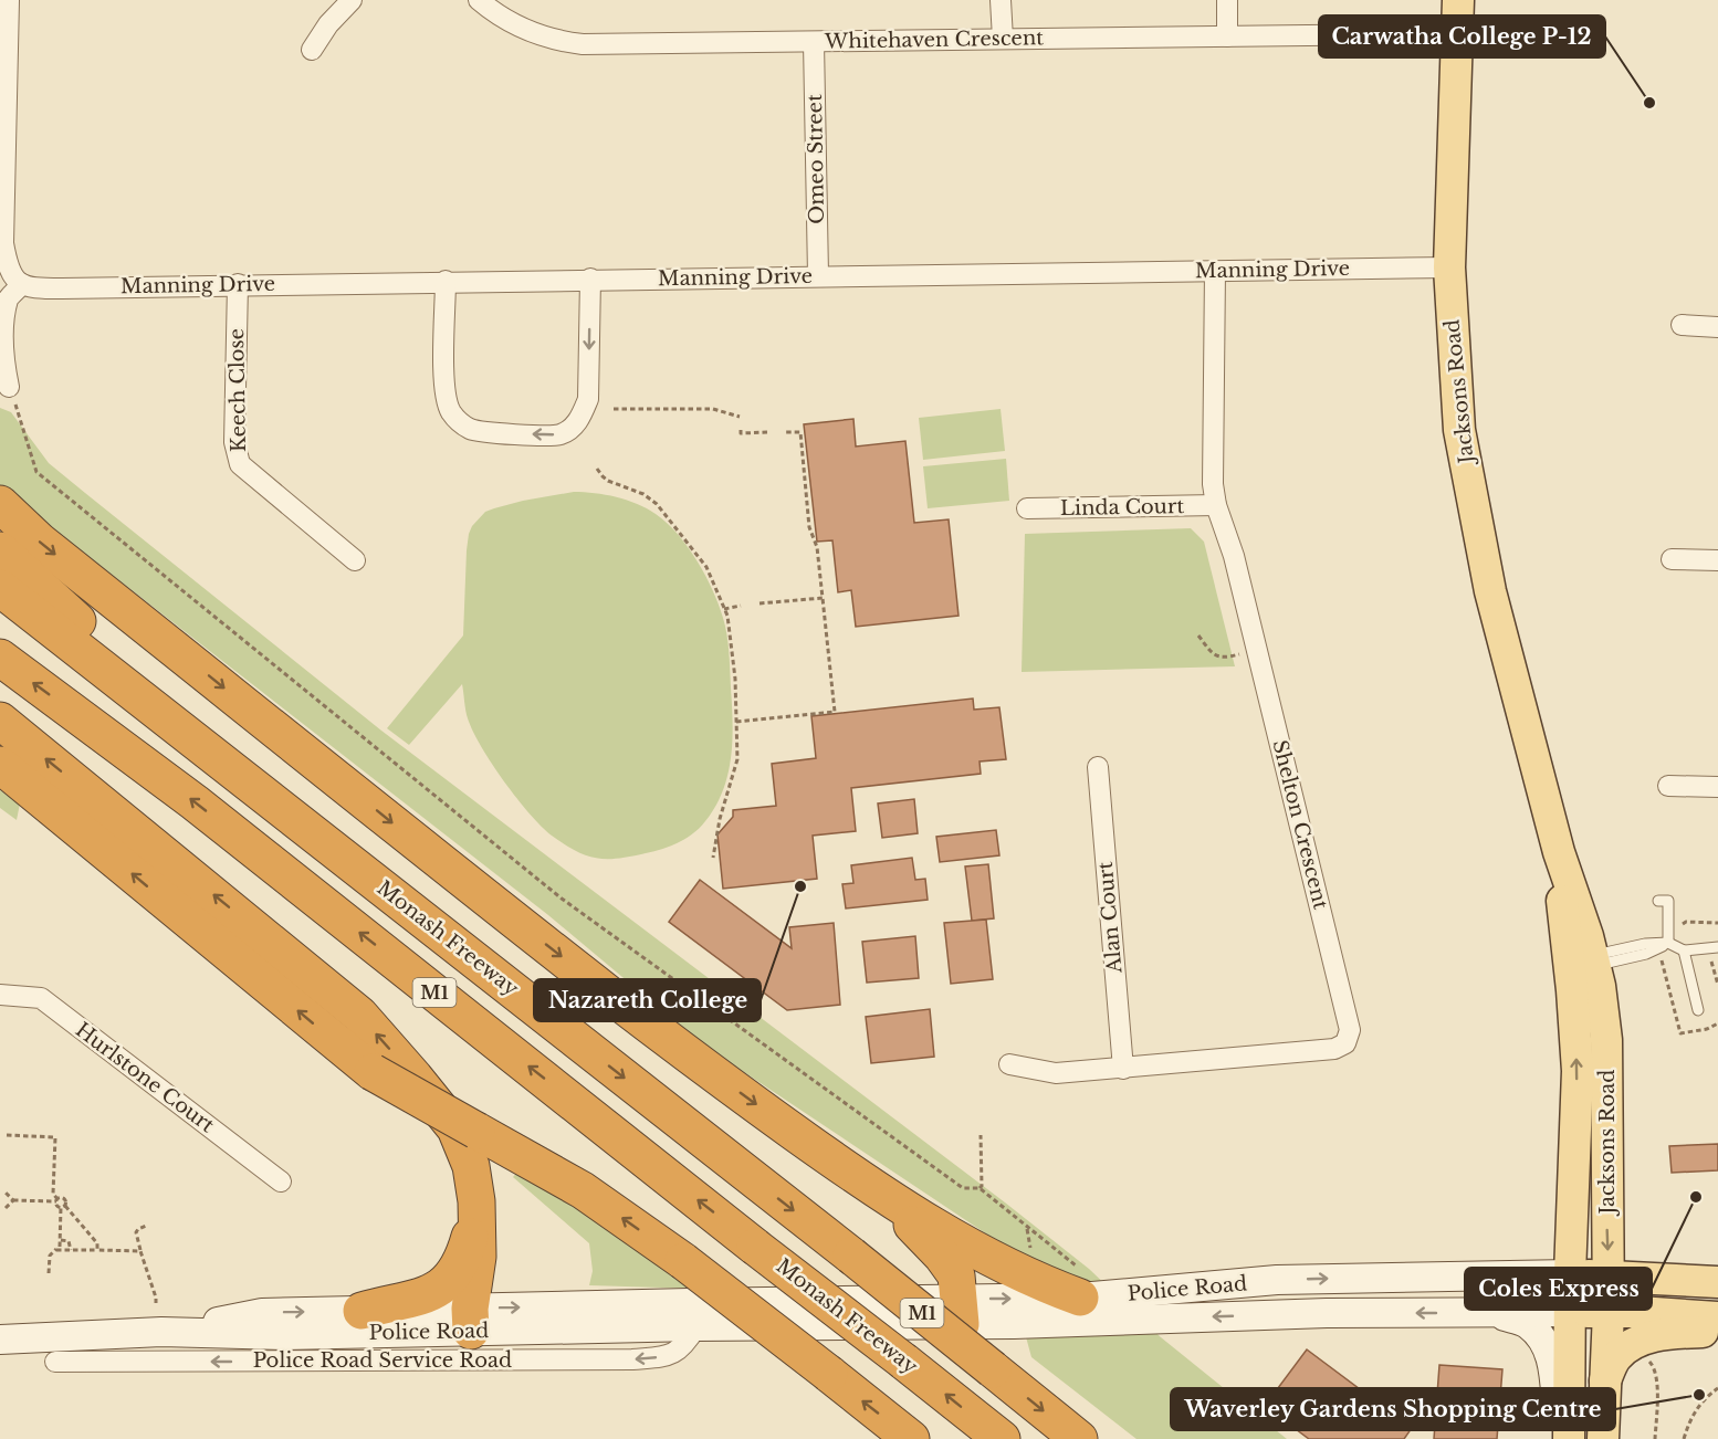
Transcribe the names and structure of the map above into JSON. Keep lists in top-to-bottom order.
{
  "streets": {
    "highway": ["Monash Freeway", "M1"],
    "main road": ["Jacksons Road", "Police Road"],
    "street": [
      "Whitehaven Crescent",
      "Omeo Street",
      "Manning Drive",
      "Keech Close",
      "Linda Court",
      "Shelton Crescent",
      "Alan Court",
      "Hurlstone Court",
      "Police Road Service Road"
    ]
  },
  "crossings": [
    ["Whitehaven Crescent", "Omeo Street"],
    ["Whitehaven Crescent", "Jacksons Road"],
    ["Omeo Street", "Manning Drive"],
    ["Manning Drive", "Keech Close"],
    ["Manning Drive", "Jacksons Road"],
    ["Manning Drive", "Shelton Crescent"],
    ["Jacksons Road", "Police Road"],
    ["Linda Court", "Shelton Crescent"],
    ["Shelton Crescent", "Alan Court"],
    ["Police Road", "Police Road Service Road"]
  ],
  "one_way": ["Police Road Service Road"],
  "places": [
    "Carwatha College P-12",
    "Nazareth College",
    "Coles Express",
    "Waverley Gardens Shopping Centre"
  ]
}
